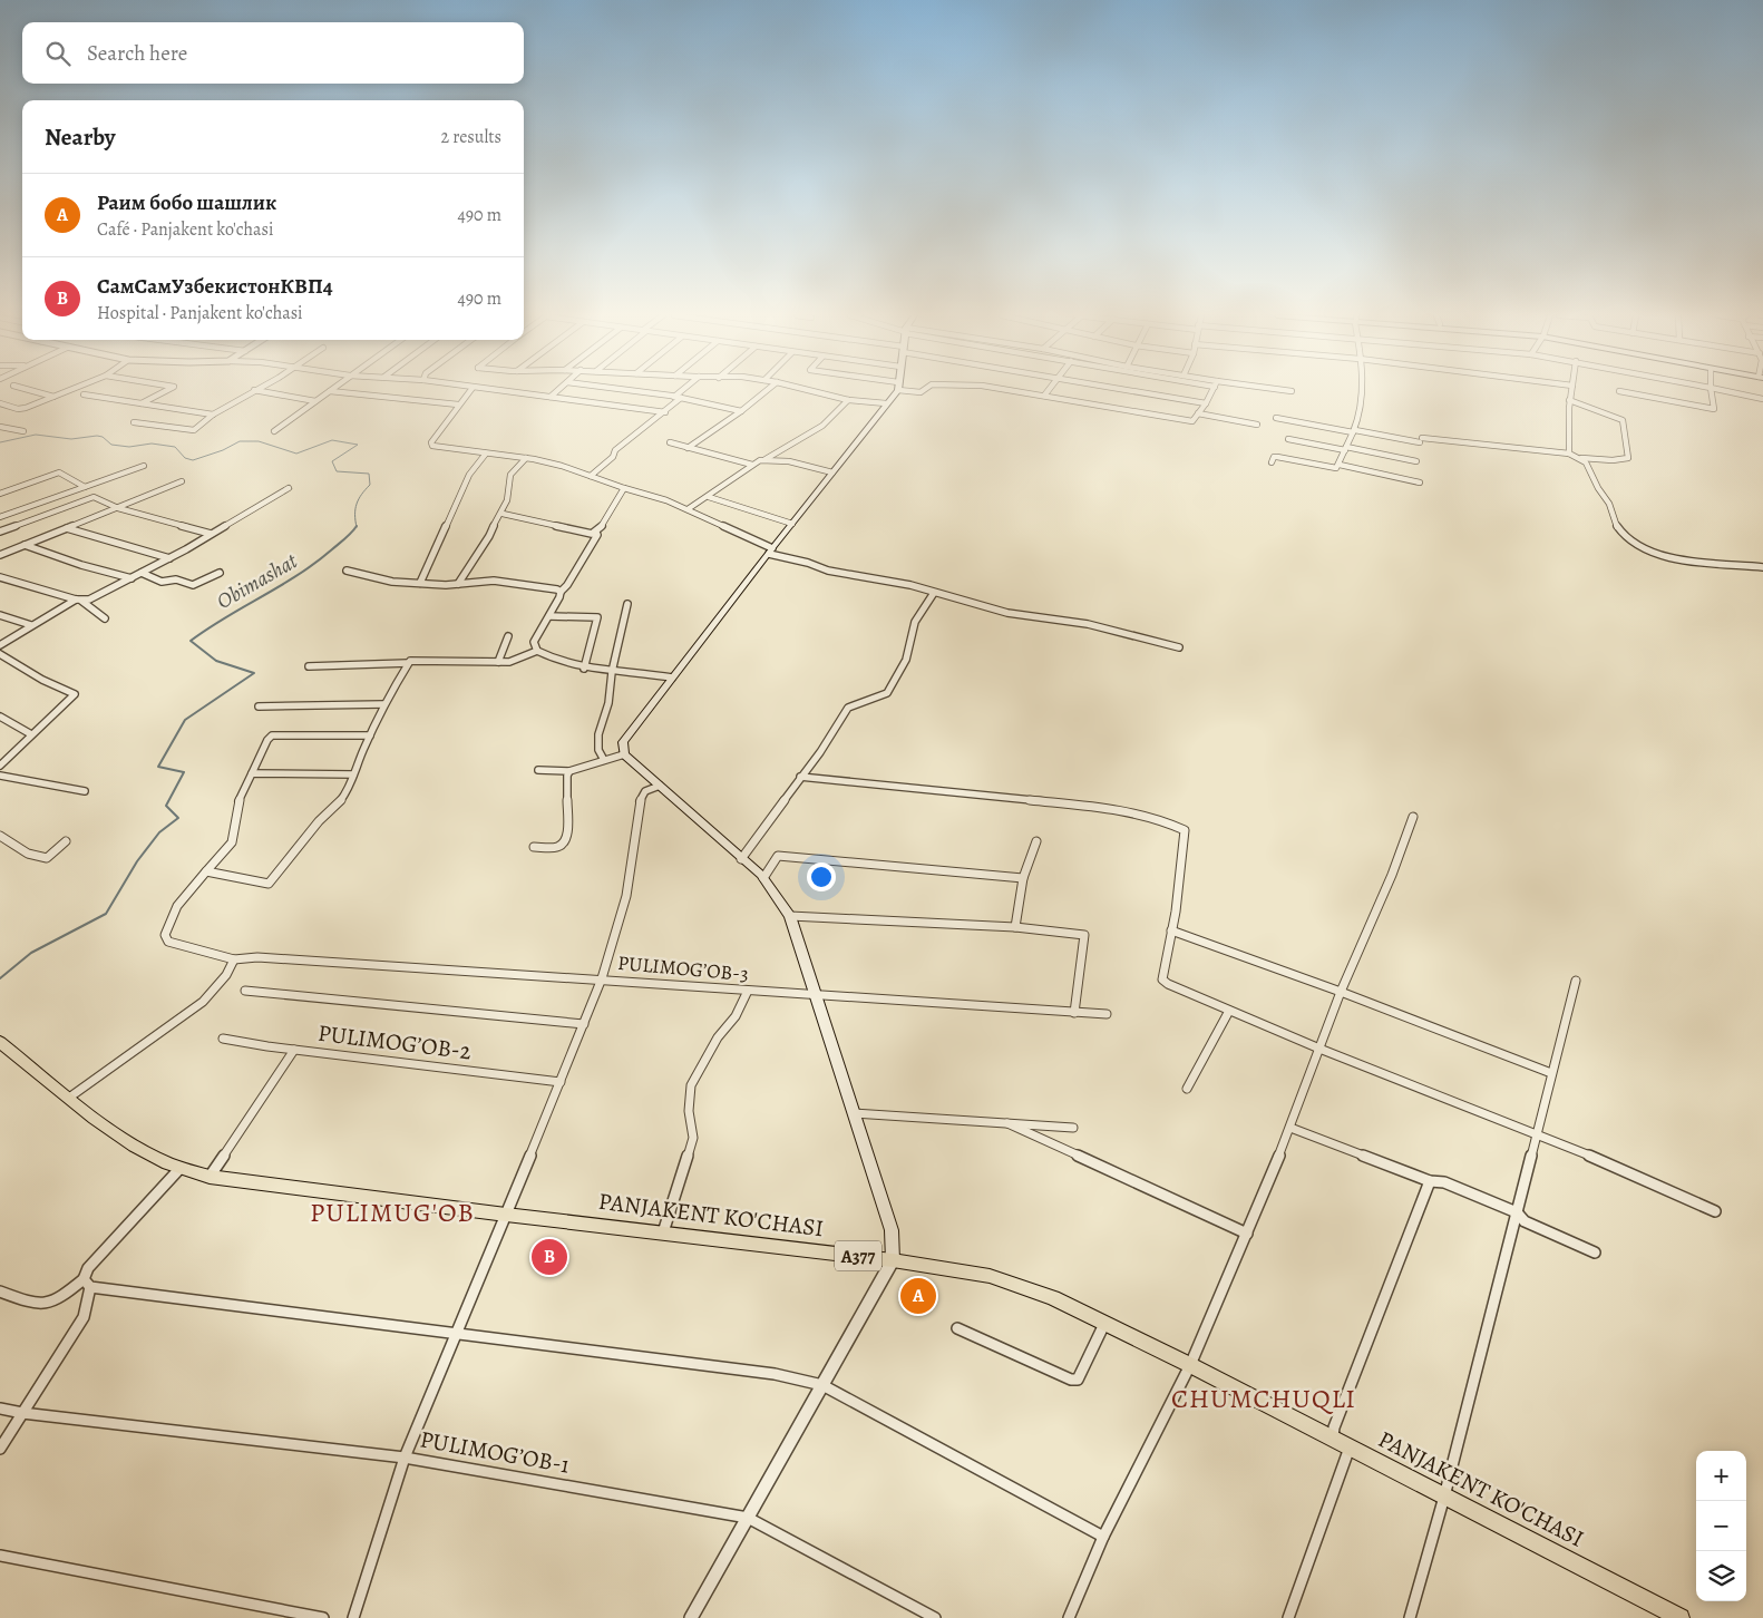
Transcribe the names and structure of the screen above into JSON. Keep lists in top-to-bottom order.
{
  "streets": {
    "main road": ["PANJAKENT KO'CHASI", "A377"],
    "street": ["PULIMOG’OB-3", "PULIMOG’OB-2", "PULIMOG’OB-1"]
  },
  "districts": ["PULIMUG'OB", "CHUMCHUQLI"],
  "water": ["Obimashat"],
  "page": {
    "search": "Search here",
    "heading": ["Nearby", "2 results"],
    "list": [
      {
        "mark": "A",
        "name": "Раим бобо шашлик",
        "note": "Café · Panjakent ko'chasi",
        "value": "490 m"
      },
      {
        "mark": "B",
        "name": "СамСамУзбекистонКВП4",
        "note": "Hospital · Panjakent ko'chasi",
        "value": "490 m"
      }
    ],
    "pins": ["B", "A"],
    "map_buttons": ["+", "−"]
  }
}
